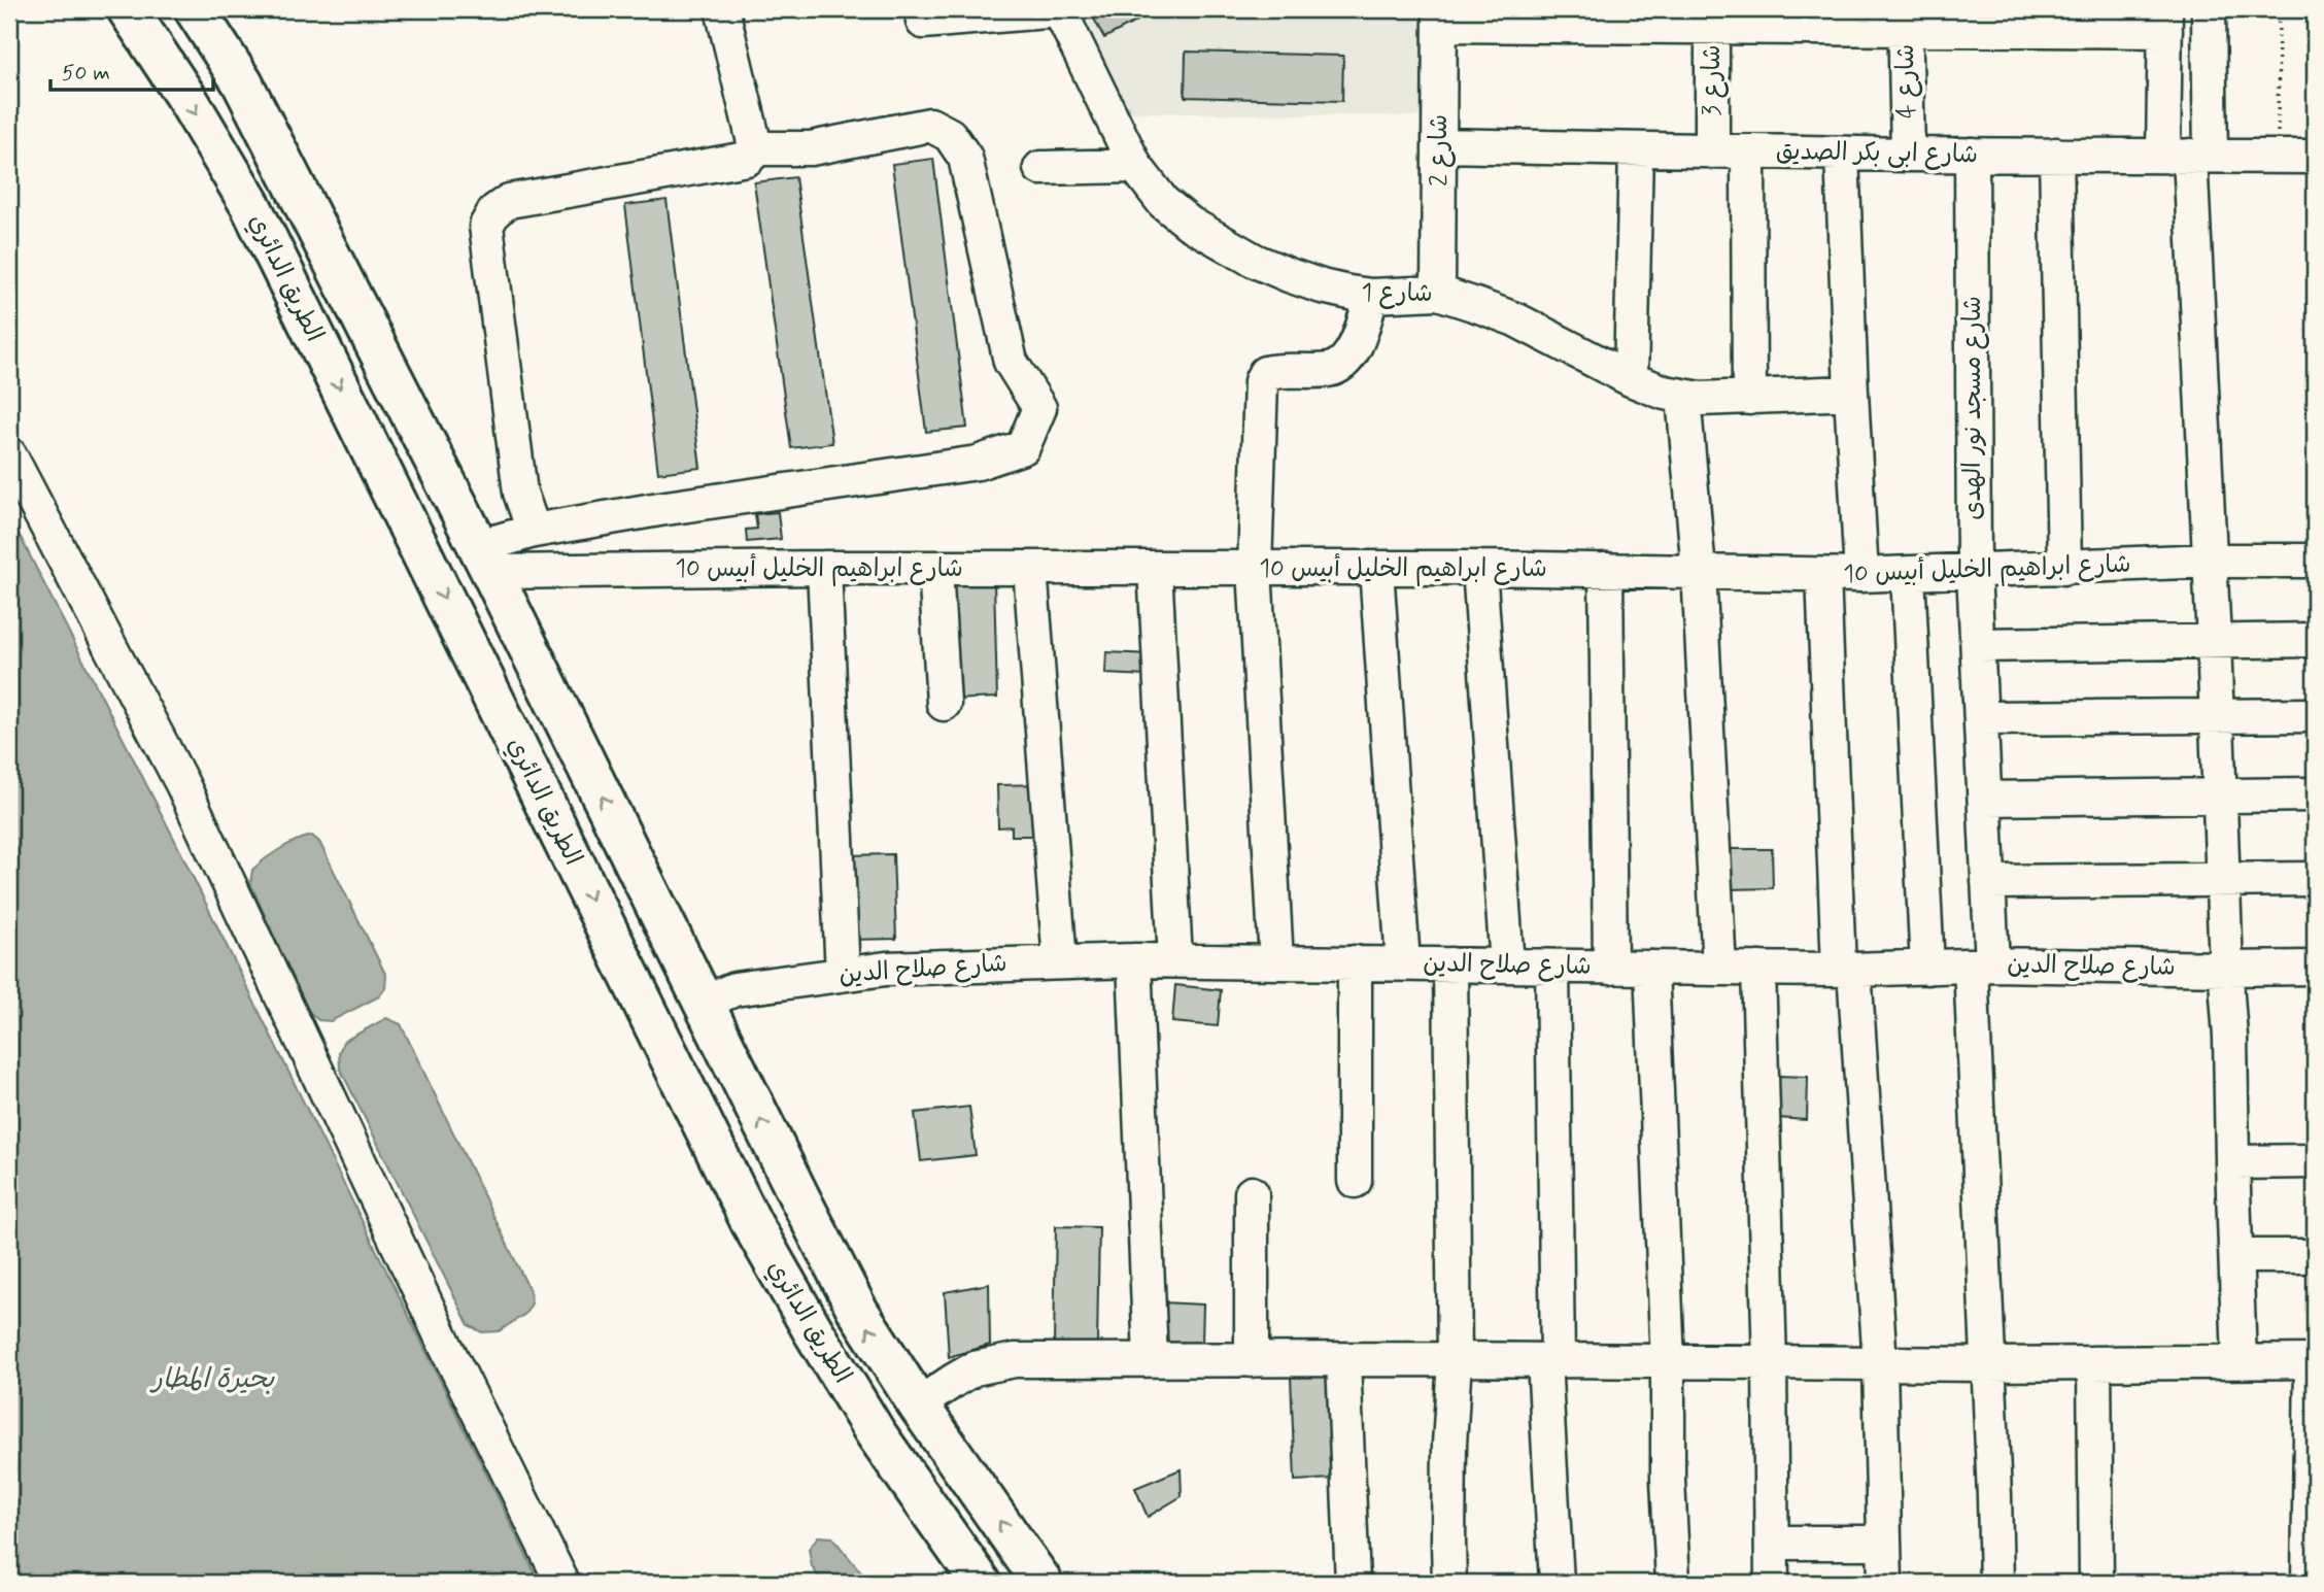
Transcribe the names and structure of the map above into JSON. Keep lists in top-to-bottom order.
{
  "streets": {
    "main road": ["الطريق الدائري"],
    "street": [
      "شارع 3",
      "شارع 4",
      "شارع 2",
      "شارع ابى بكر الصديق",
      "شارع 1",
      "شارع مسجد نور الهدى",
      "شارع ابراهيم الخليل أبيس 10",
      "شارع صلاح الدين"
    ]
  },
  "crossings": [
    ["شارع 3", "شارع ابى بكر الصديق"],
    ["شارع 4", "شارع ابى بكر الصديق"],
    ["شارع 2", "شارع ابى بكر الصديق"],
    ["شارع 2", "شارع 1"],
    ["شارع ابى بكر الصديق", "شارع مسجد نور الهدى"],
    ["الطريق الدائري", "شارع ابراهيم الخليل أبيس 10"],
    ["الطريق الدائري", "شارع صلاح الدين"],
    ["شارع مسجد نور الهدى", "شارع ابراهيم الخليل أبيس 10"],
    ["شارع مسجد نور الهدى", "شارع صلاح الدين"]
  ],
  "water": ["بحيرة المطار"],
  "scale_bar": "50 m"
}
